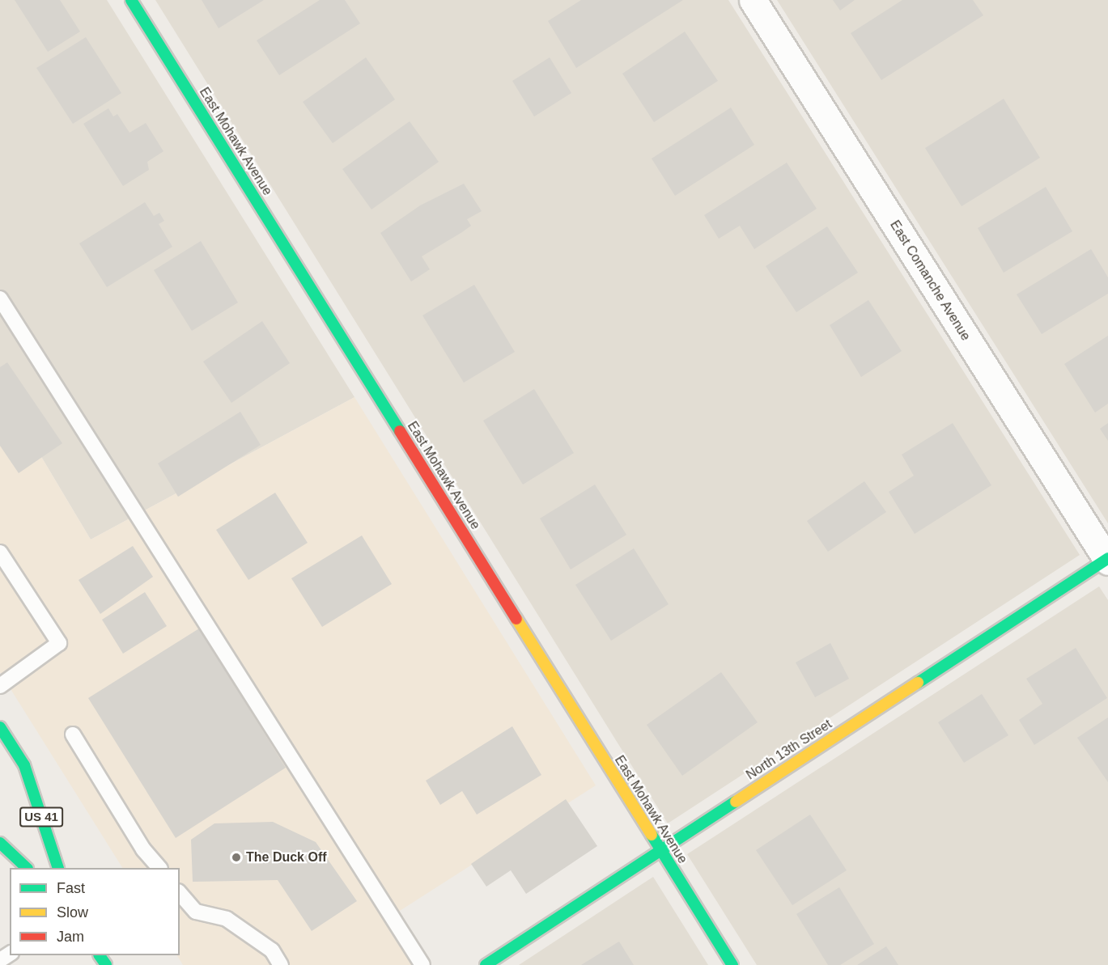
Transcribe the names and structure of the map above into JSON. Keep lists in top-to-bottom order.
{
  "streets": {
    "street": [
      "East Mohawk Avenue",
      "East Comanche Avenue",
      "North 13th Street",
      "US 41"
    ]
  },
  "crossings": [
    ["East Mohawk Avenue", "North 13th Street"],
    ["East Comanche Avenue", "North 13th Street"]
  ],
  "places": ["The Duck Off"],
  "legend": ["Fast", "Slow", "Jam"]
}
